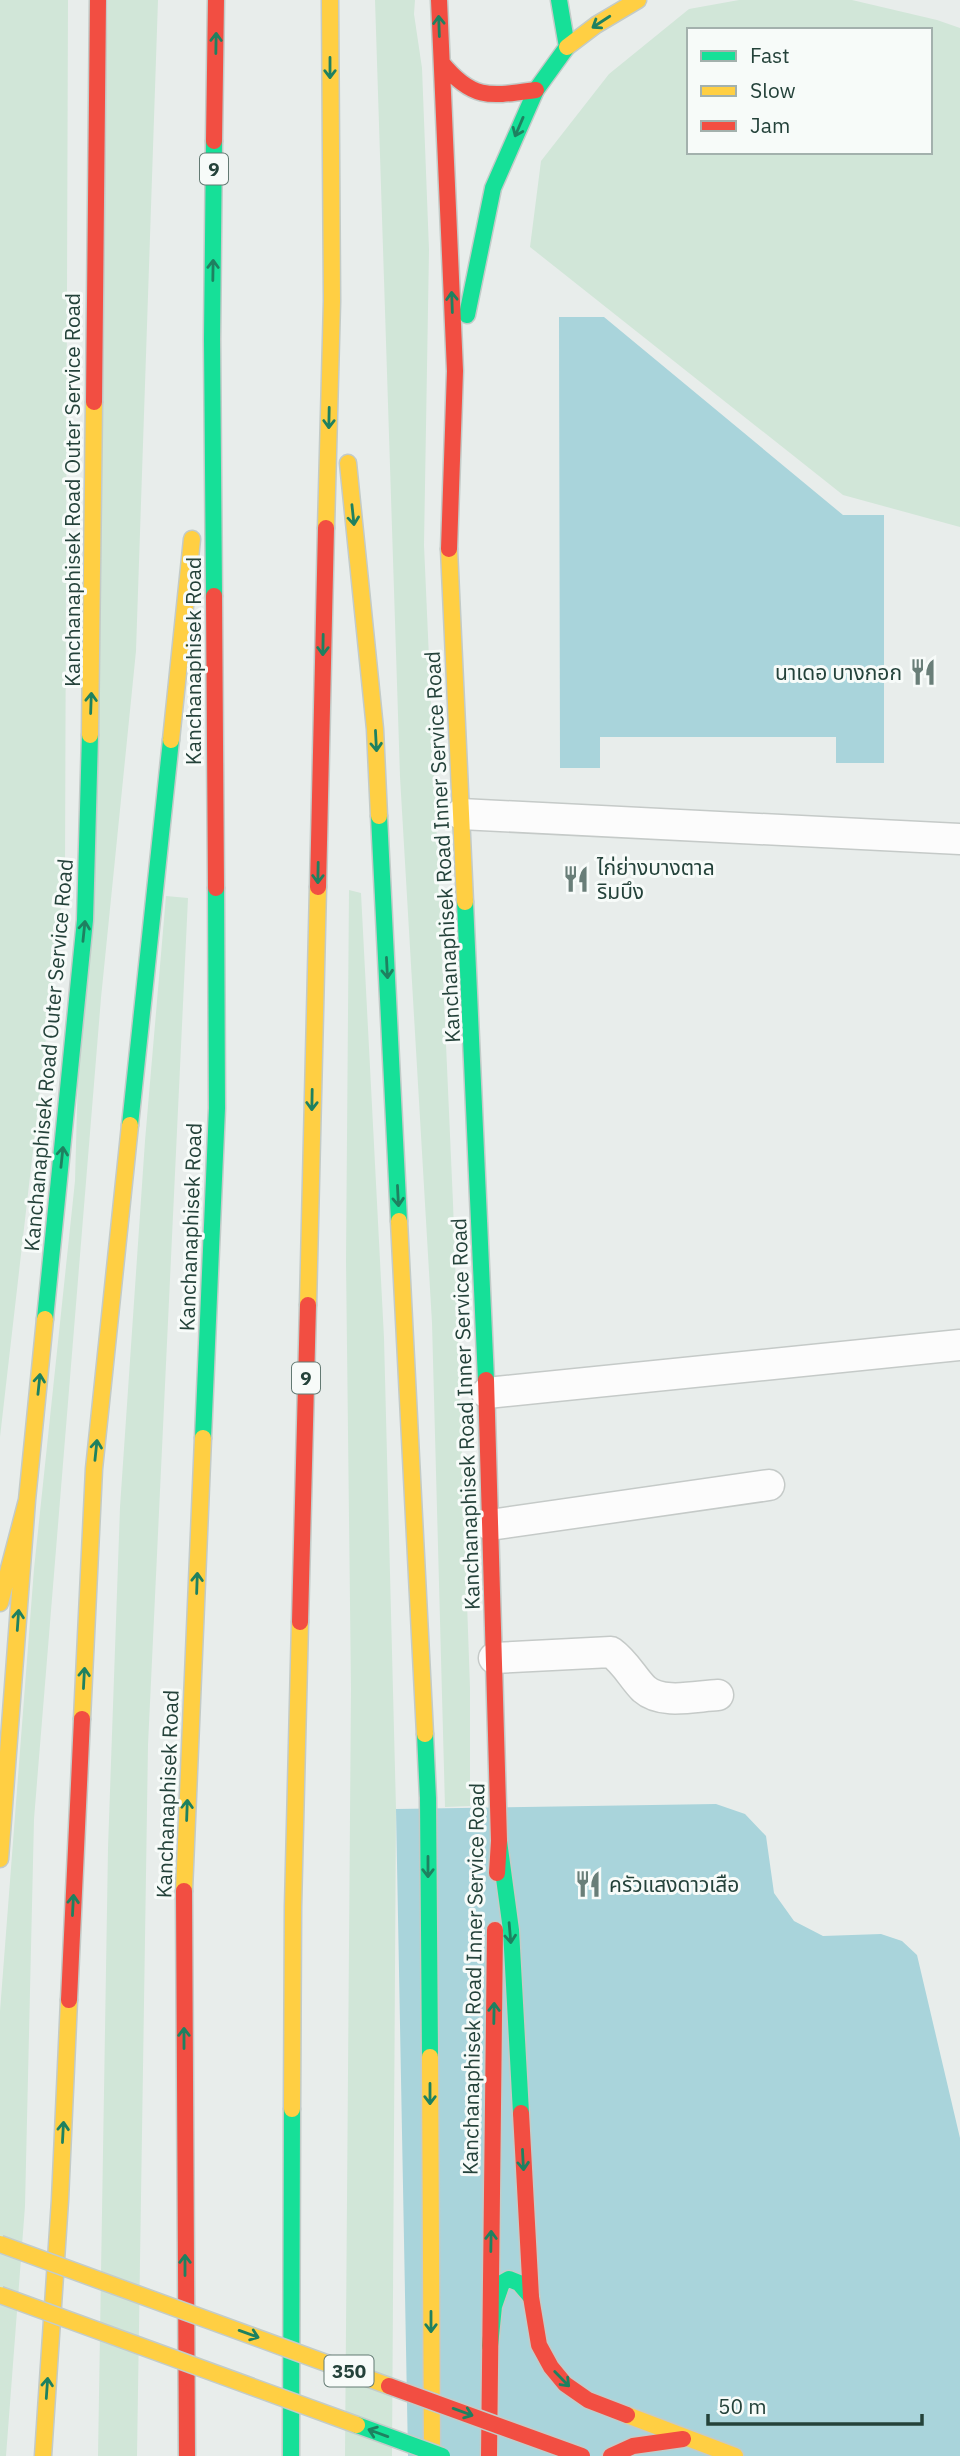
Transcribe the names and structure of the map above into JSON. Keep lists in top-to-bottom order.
{
  "streets": {
    "main road": [
      "9",
      "Kanchanaphisek Road Outer Service Road",
      "Kanchanaphisek Road",
      "Kanchanaphisek Road Inner Service Road",
      "350"
    ]
  },
  "places": {
    "restaurant": ["นาเดอ บางกอก", "ไก่ย่างบางตาล ริมบึง", "ครัวแสงดาวเสือ"]
  },
  "legend": ["Fast", "Slow", "Jam"],
  "scale_bar": "50 m"
}
